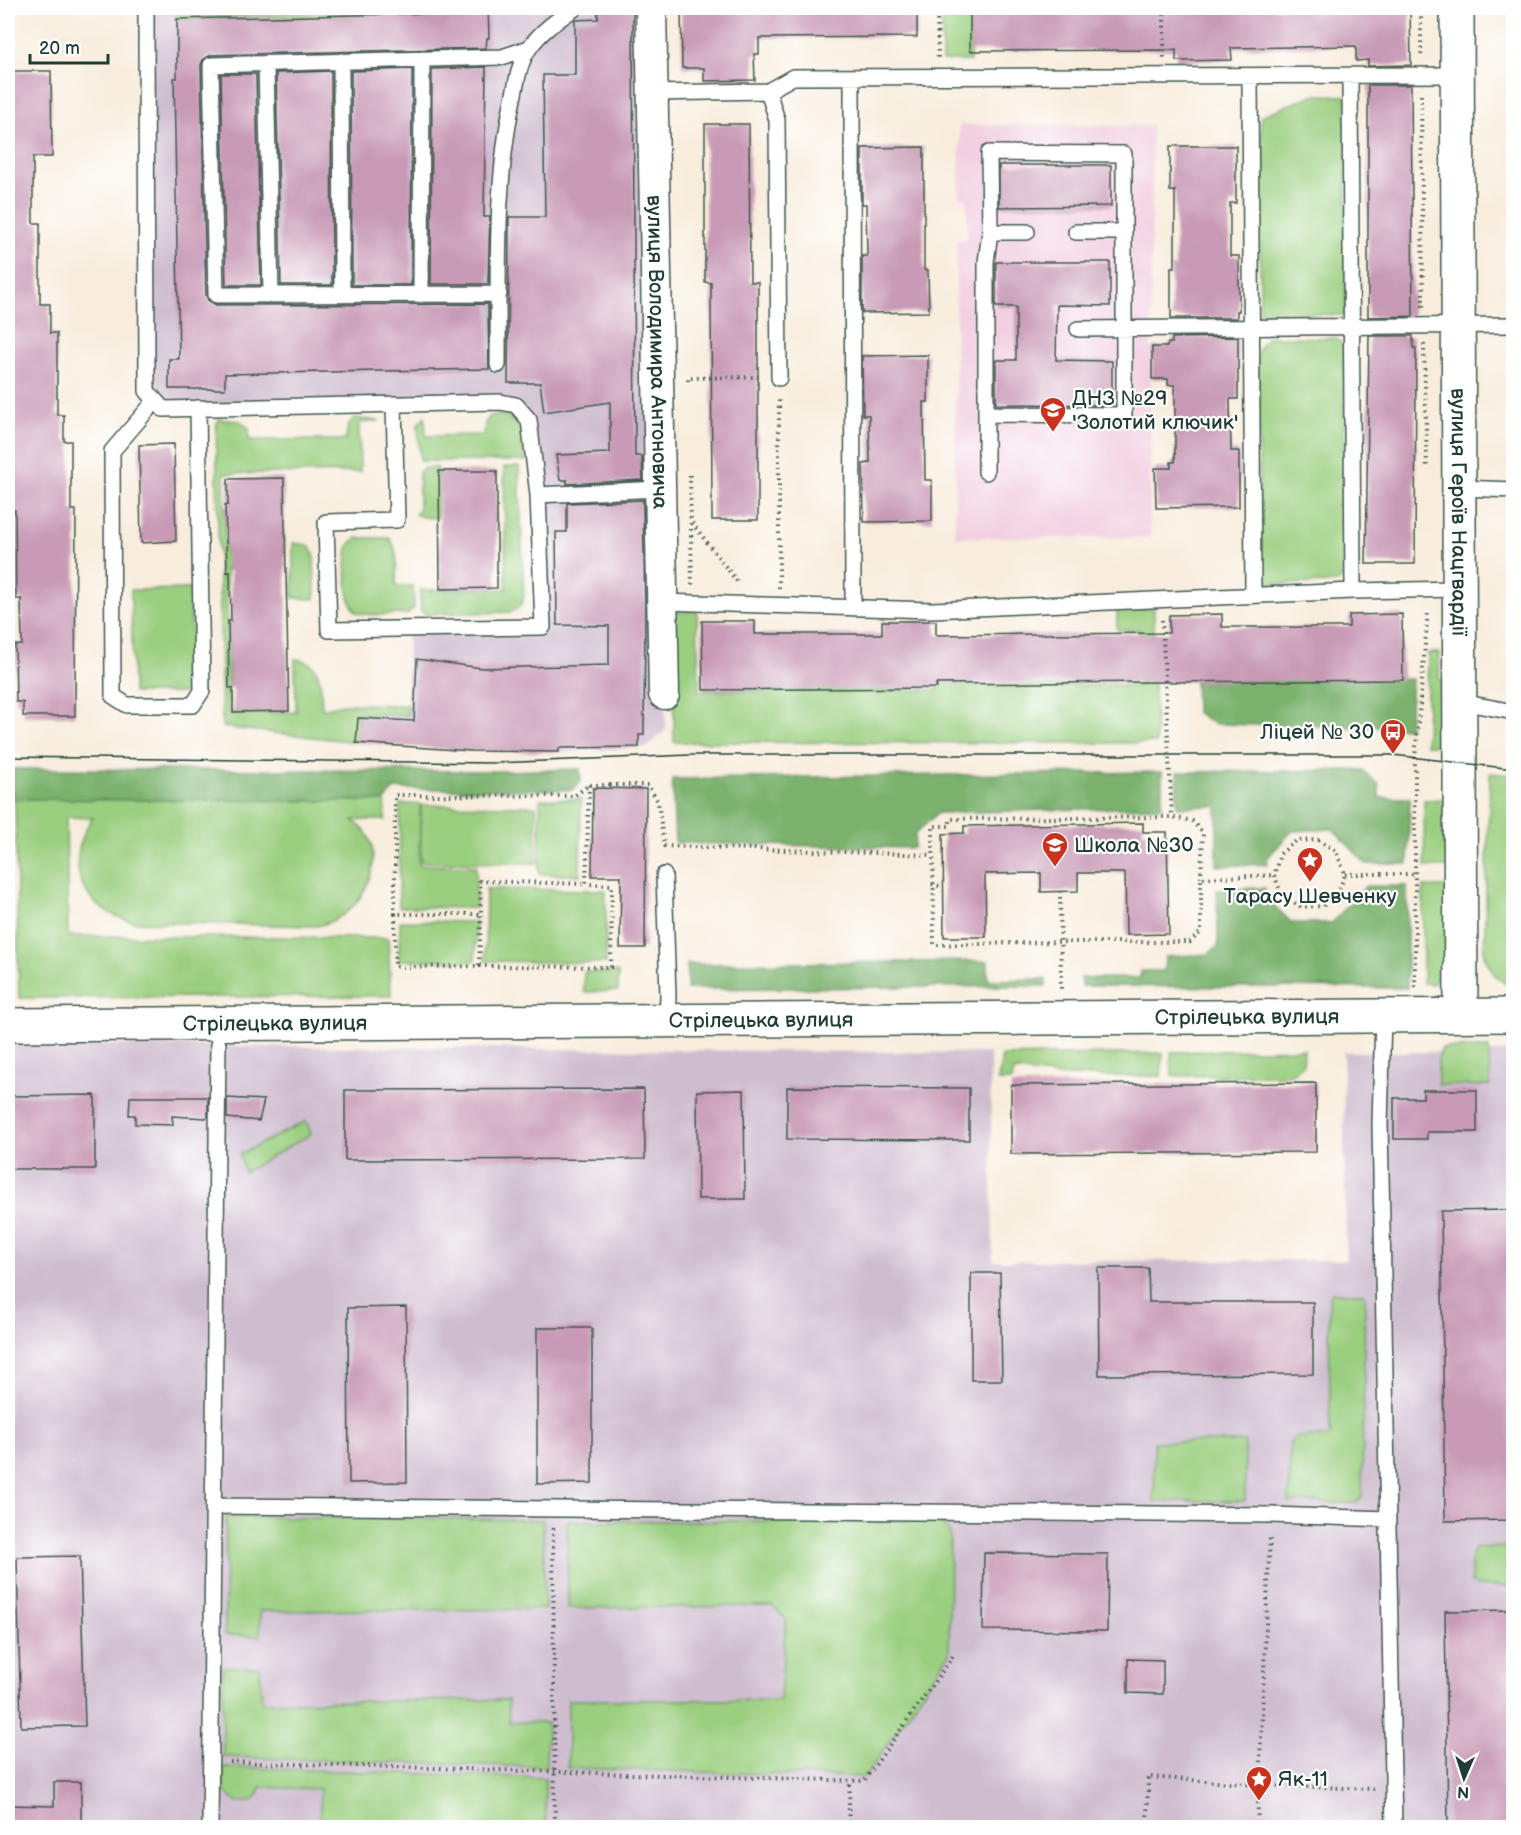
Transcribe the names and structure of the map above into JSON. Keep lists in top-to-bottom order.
{
  "streets": {
    "main road": ["вулиця Героїв Нацгвардії", "Стрілецька вулиця"],
    "street": ["вулиця Володимира Антоновича"]
  },
  "crossings": [
    ["вулиця Героїв Нацгвардії", "Стрілецька вулиця"]
  ],
  "places": {
    "school or university": ["ДНЗ №29 'Золотий ключик'", "Школа №30"],
    "bus stop": ["Ліцей № 30"],
    "place": ["Тарасу Шевченку", "Як-11"]
  },
  "scale_bar": "20 m",
  "north": "bottom"
}
